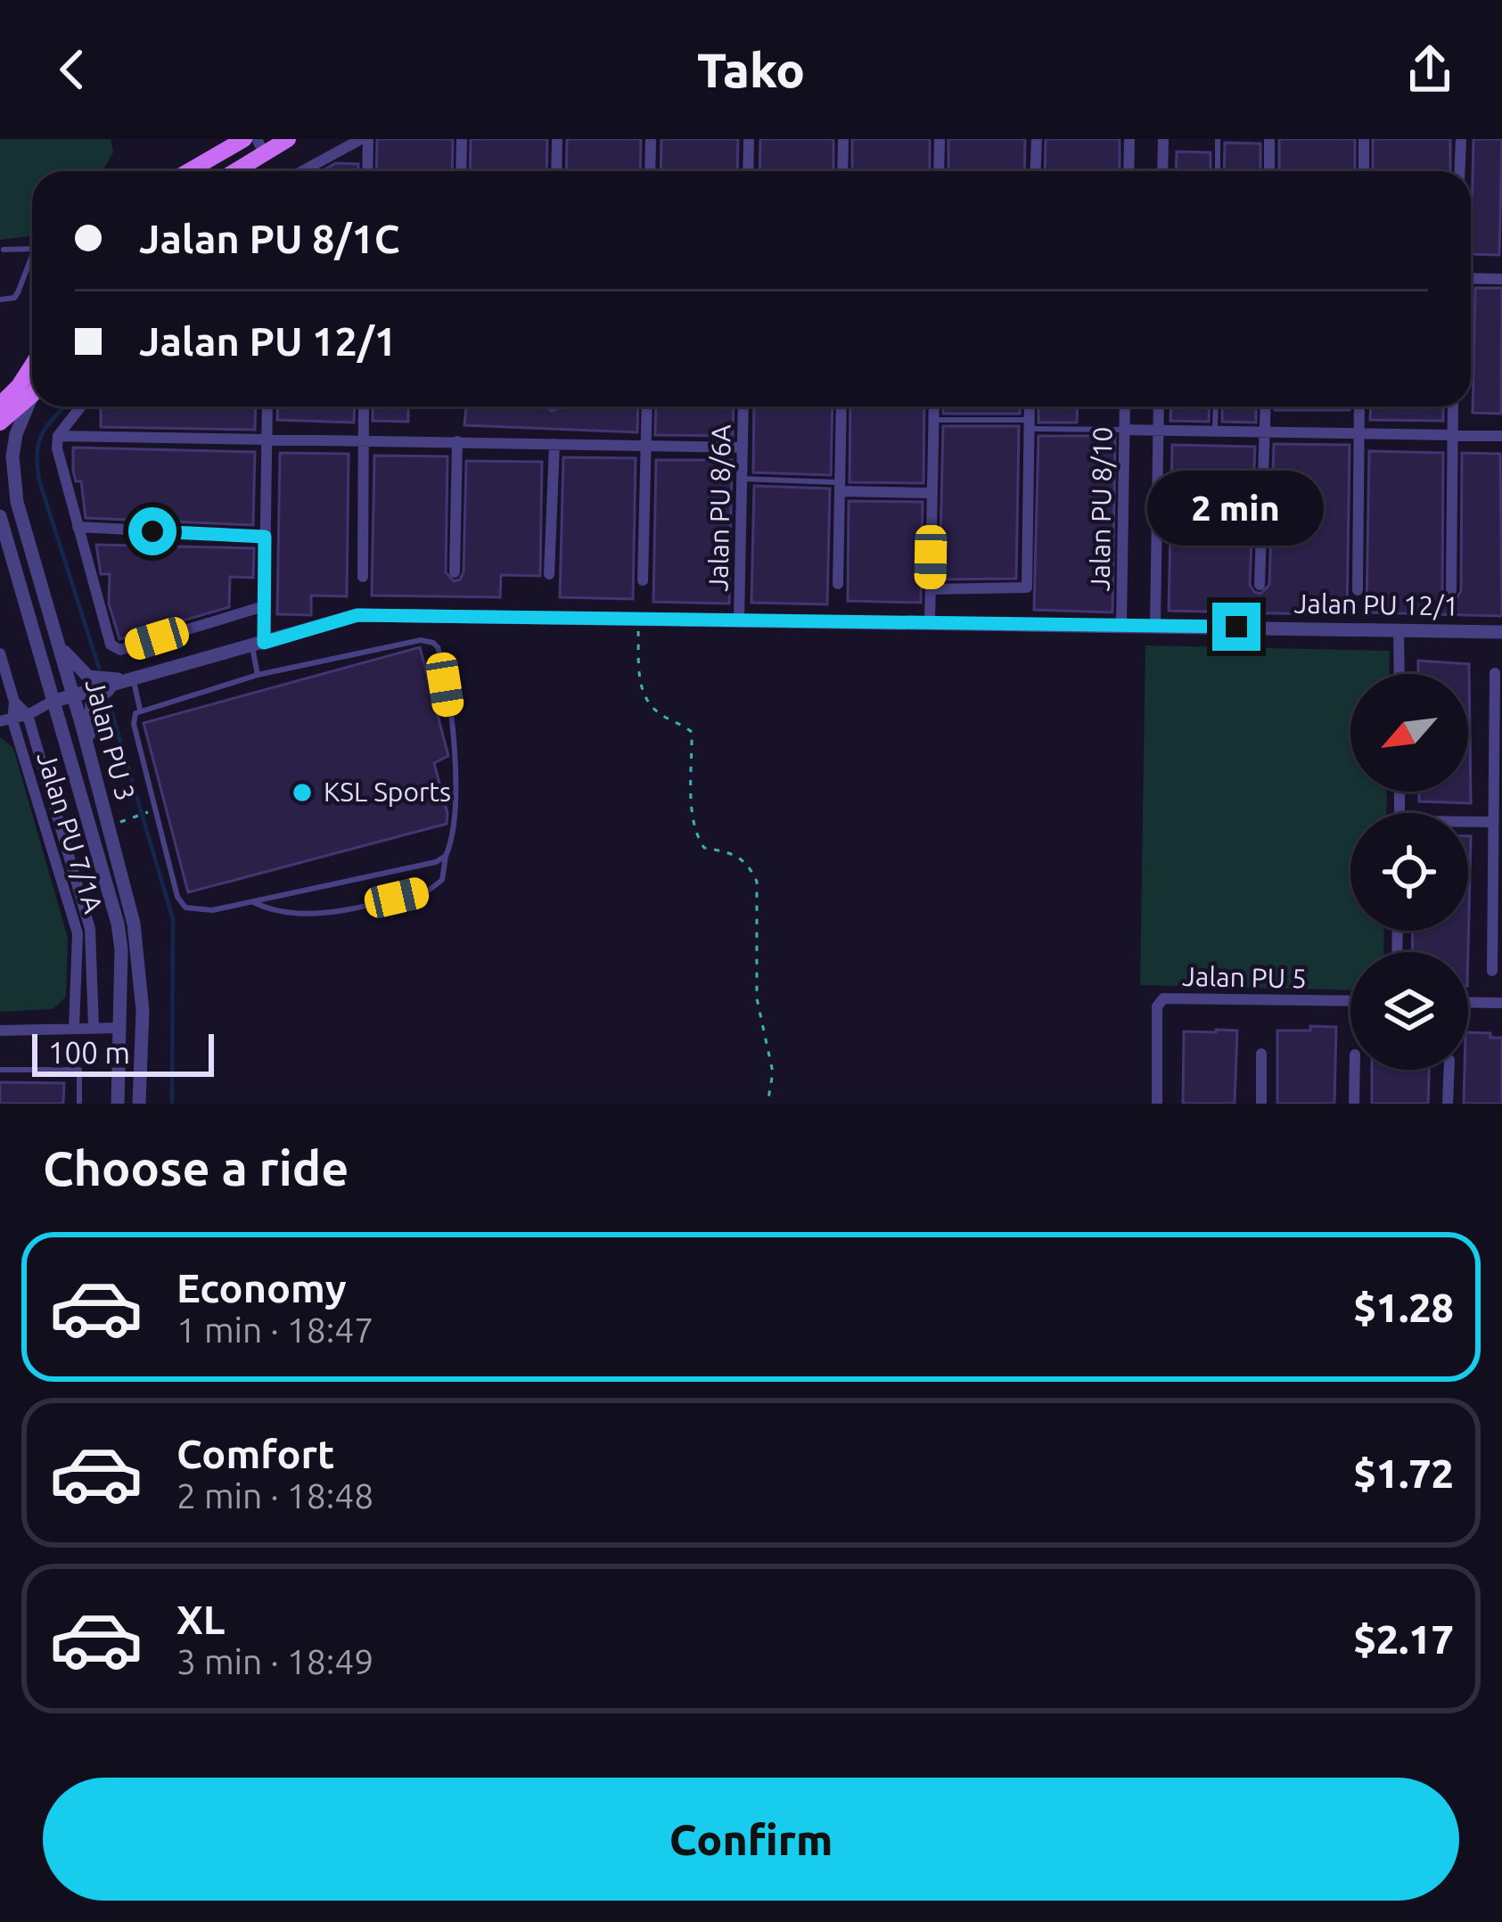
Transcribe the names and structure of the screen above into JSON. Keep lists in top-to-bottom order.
{
  "streets": {
    "street": [
      "Jalan PU 8/6A",
      "Jalan PU 8/10",
      "Jalan PU 12/1",
      "Jalan PU 3",
      "Jalan PU 7/1A",
      "Jalan PU 5"
    ]
  },
  "crossings": [
    ["Jalan PU 8/6A", "Jalan PU 12/1"],
    ["Jalan PU 8/10", "Jalan PU 12/1"],
    ["Jalan PU 12/1", "Jalan PU 3"]
  ],
  "places": ["KSL Sports"],
  "scale_bar": "100 m",
  "north": "bottom left",
  "page": {
    "header": "Tako",
    "banner": ["Jalan PU 8/1C", "Jalan PU 12/1"],
    "bubble": "2 min",
    "scale": "100 m",
    "heading": "Choose a ride",
    "list": [
      {
        "name": "Economy",
        "note": "1 min · 18:47",
        "value": "$1.28"
      },
      {
        "name": "Comfort",
        "note": "2 min · 18:48",
        "value": "$1.72"
      },
      {
        "name": "XL",
        "note": "3 min · 18:49",
        "value": "$2.17"
      }
    ],
    "buttons": "Confirm"
  }
}
